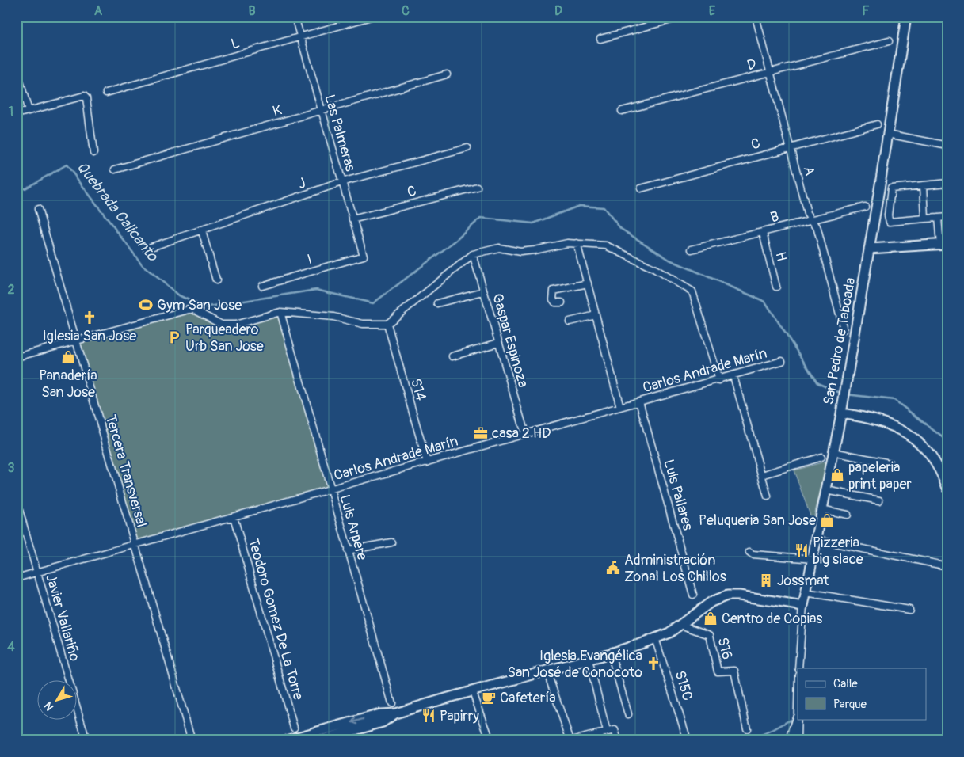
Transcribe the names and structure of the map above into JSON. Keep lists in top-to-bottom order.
{
  "streets": {
    "street": [
      "L",
      "D",
      "K",
      "Las Palmeras",
      "C",
      "A",
      "J",
      "B",
      "H",
      "I",
      "Gaspar Espinoza",
      "San Pedro de Taboada",
      "Carlos Andrade Marín",
      "S14",
      "Tercera Transversal",
      "Luis Pallares",
      "Luis Arpere",
      "Javier Vallariño",
      "Teodoro Gomez De La Torre",
      "S16",
      "S15C"
    ]
  },
  "crossings": [
    ["L", "Las Palmeras"],
    ["D", "A"],
    ["K", "Las Palmeras"],
    ["Las Palmeras", "C"],
    ["Las Palmeras", "J"],
    ["Las Palmeras", "I"],
    ["C", "A"],
    ["A", "B"],
    ["B", "H"],
    ["Gaspar Espinoza", "Carlos Andrade Marín"],
    ["Carlos Andrade Marín", "S14"],
    ["Carlos Andrade Marín", "Tercera Transversal"],
    ["Carlos Andrade Marín", "Luis Pallares"],
    ["Carlos Andrade Marín", "Luis Arpere"],
    ["Carlos Andrade Marín", "Javier Vallariño"],
    ["Carlos Andrade Marín", "Teodoro Gomez De La Torre"]
  ],
  "water": ["Quebrada Calicanto"],
  "places": {
    "sports": ["Gym San Jose"],
    "church": ["Iglesia San Jose", "Iglesia Evangélica San José de Conocoto"],
    "parking": ["Parqueadero Urb San Jose"],
    "shop": [
      "Panadería San Jose",
      "papeleria print paper",
      "Peluqueria San Jose",
      "Centro de Copias"
    ],
    "office": ["casa 2 HD"],
    "restaurant": ["Pizzeria big slace", "Papirry"],
    "public building": ["Administración Zonal Los Chillos"],
    "building": ["Jossmat"],
    "cafe": ["Cafetería"]
  },
  "legend": ["Calle", "Parque"],
  "north": "bottom left",
  "grid": {
    "columns": [
      "A",
      "B",
      "C",
      "D",
      "E",
      "F"
    ],
    "rows": [
      "1",
      "2",
      "3",
      "4"
    ]
  }
}
